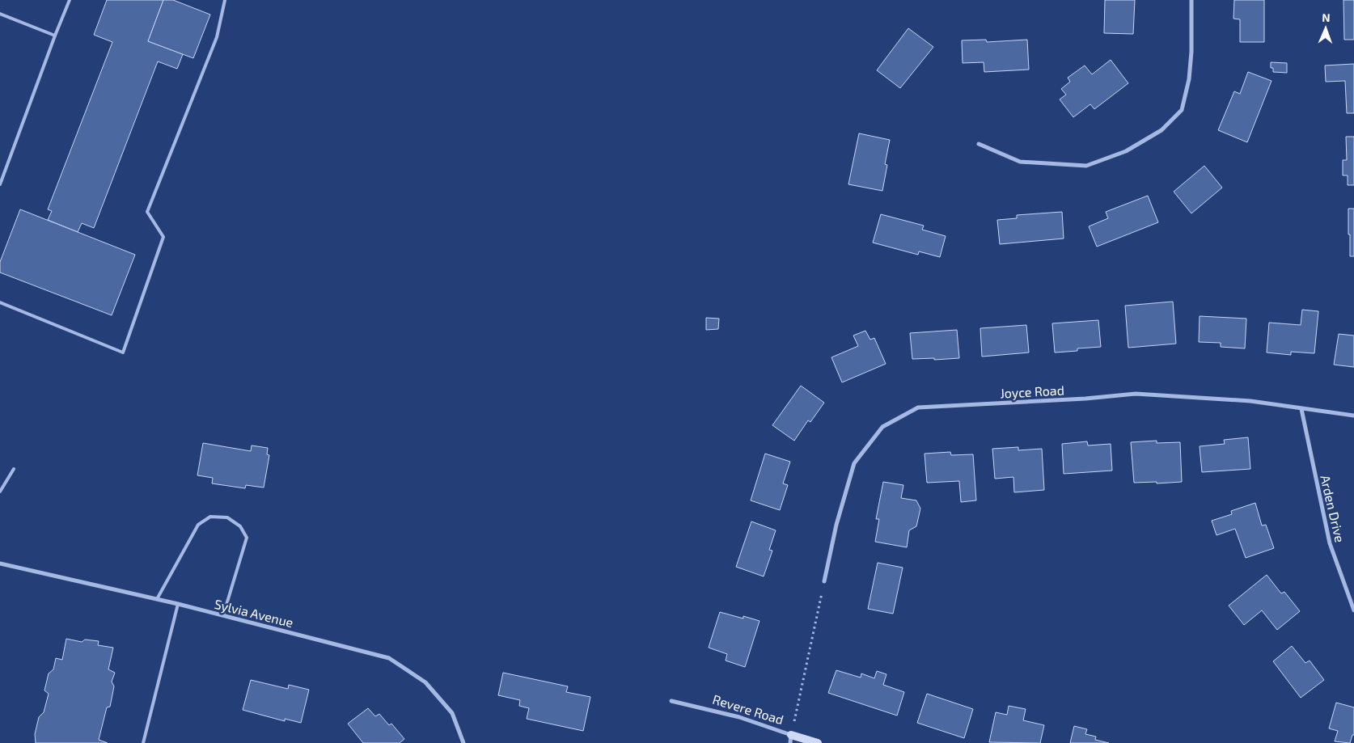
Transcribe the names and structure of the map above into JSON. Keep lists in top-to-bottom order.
{
  "streets": {
    "street": [
      "Joyce Road",
      "Arden Drive",
      "Sylvia Avenue",
      "Revere Road"
    ]
  },
  "crossings": [
    ["Joyce Road", "Arden Drive"]
  ],
  "north": "top"
}
